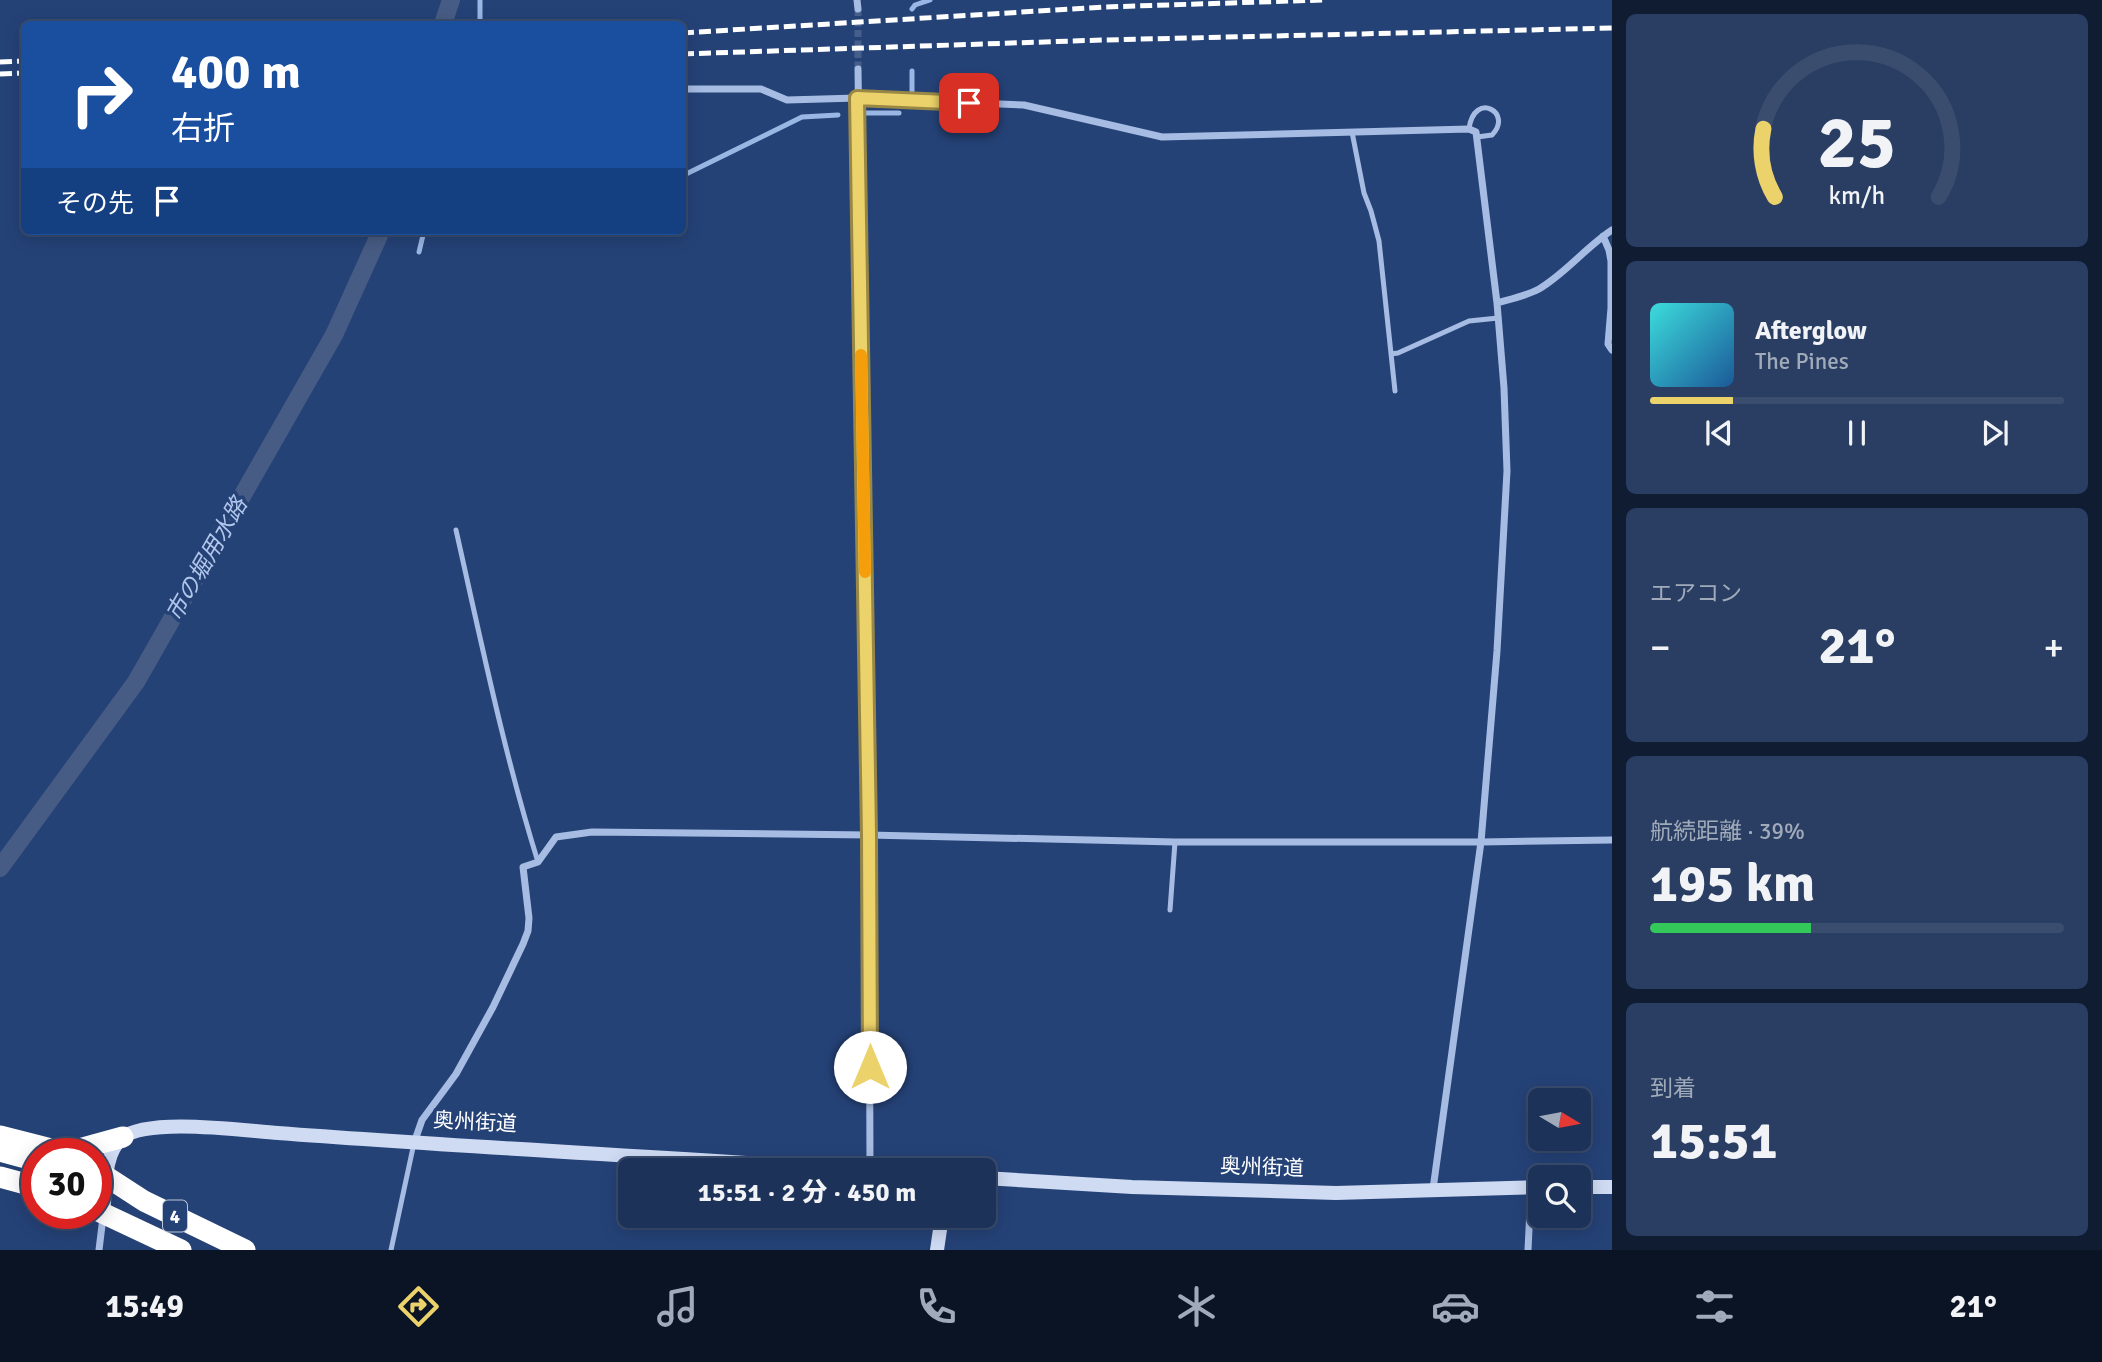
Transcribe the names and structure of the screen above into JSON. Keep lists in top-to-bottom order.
{
  "streets": {
    "highway": ["4"],
    "main road": ["奥州街道"]
  },
  "water": ["市の堀用水路"],
  "north": "right",
  "page": {
    "turn": ["400 m", "右折"],
    "then": "その先",
    "song": ["Afterglow", "The Pines"],
    "tile": [
      "エアコン",
      ["航続距離 · 39%", "195 km"],
      ["到着", "15:51"]
    ],
    "heat": ["−", "21°", "+"],
    "limit": "30",
    "trip": "15:51 · 2 分 · 450 m",
    "tabs": ["15:49", "21°"],
    "gauge": ["25", "km/h"]
  }
}
